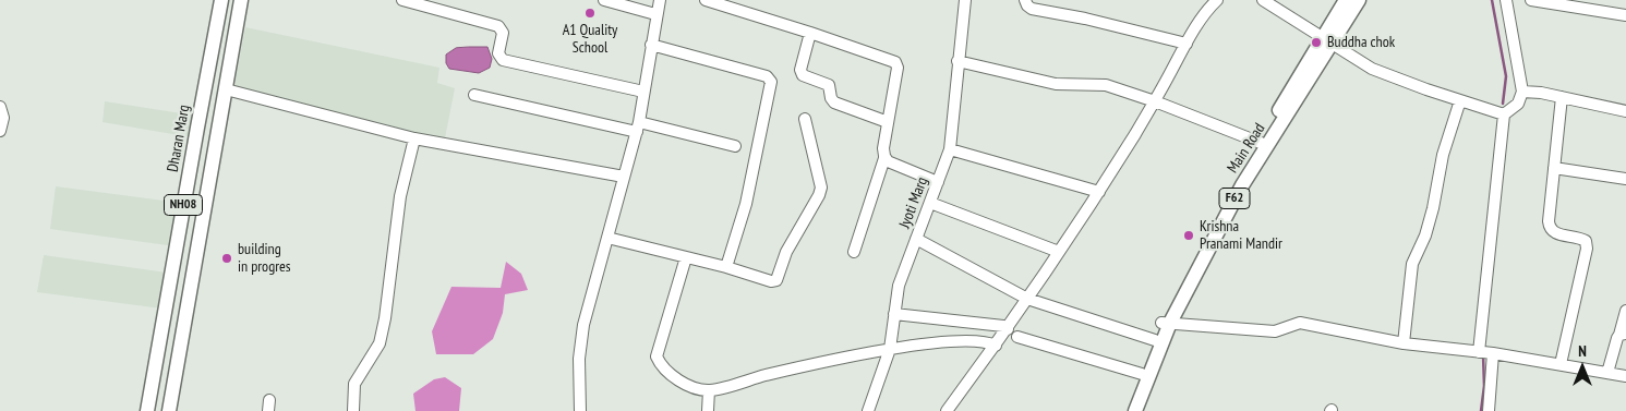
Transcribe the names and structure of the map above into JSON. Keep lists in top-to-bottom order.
{
  "streets": {
    "main road": [
      "Dharan Marg",
      "Main Road",
      "F62",
      "NH08"
    ],
    "street": ["Jyoti Marg"]
  },
  "places": [
    "A1 Quality School",
    "Buddha chok",
    "Krishna Pranami Mandir",
    "building in progres"
  ],
  "north": "top"
}
